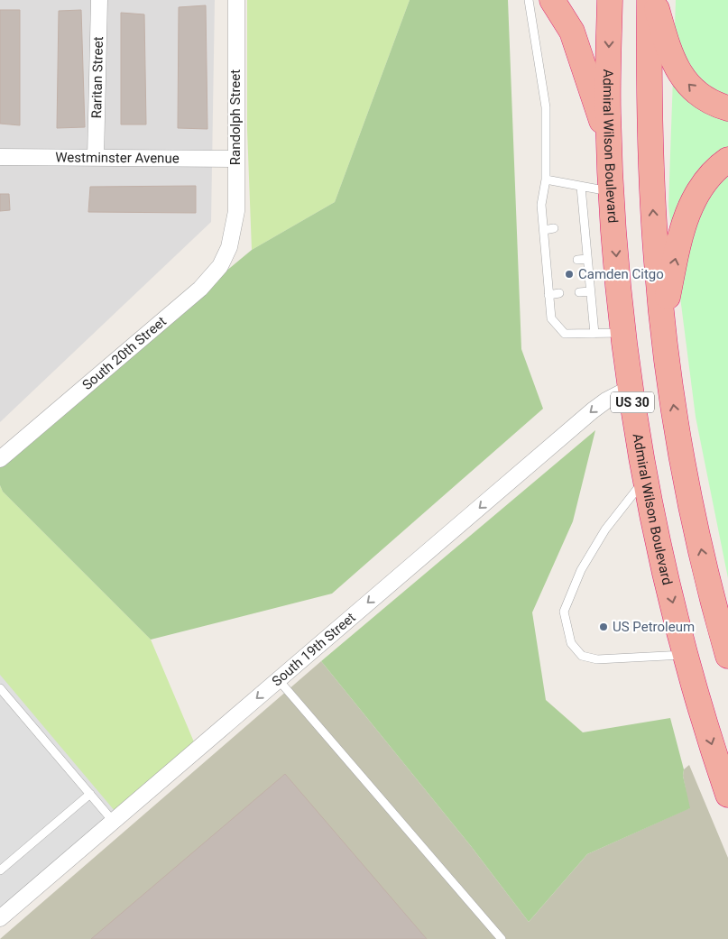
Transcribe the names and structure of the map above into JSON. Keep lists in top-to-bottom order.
{
  "streets": {
    "highway": ["Admiral Wilson Boulevard", "US 30"],
    "street": [
      "Raritan Street",
      "Randolph Street",
      "Westminster Avenue",
      "South 20th Street",
      "South 19th Street"
    ]
  },
  "crossings": [
    ["Raritan Street", "Westminster Avenue"],
    ["Randolph Street", "Westminster Avenue"],
    ["Randolph Street", "South 20th Street"],
    ["Admiral Wilson Boulevard", "South 19th Street"]
  ],
  "one_way": ["South 19th Street"],
  "places": ["Camden Citgo", "US Petroleum"]
}
